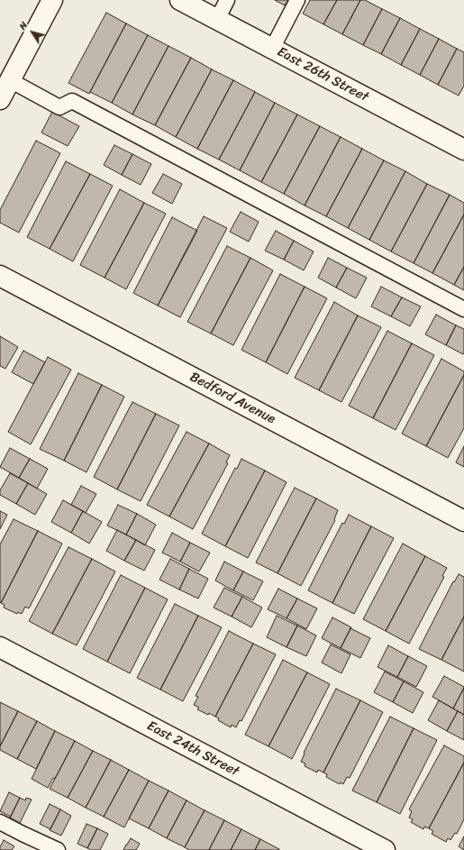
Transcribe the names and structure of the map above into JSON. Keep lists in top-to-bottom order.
{
  "streets": {
    "street": ["East 26th Street", "Bedford Avenue", "East 24th Street"]
  },
  "north": "top left"
}
